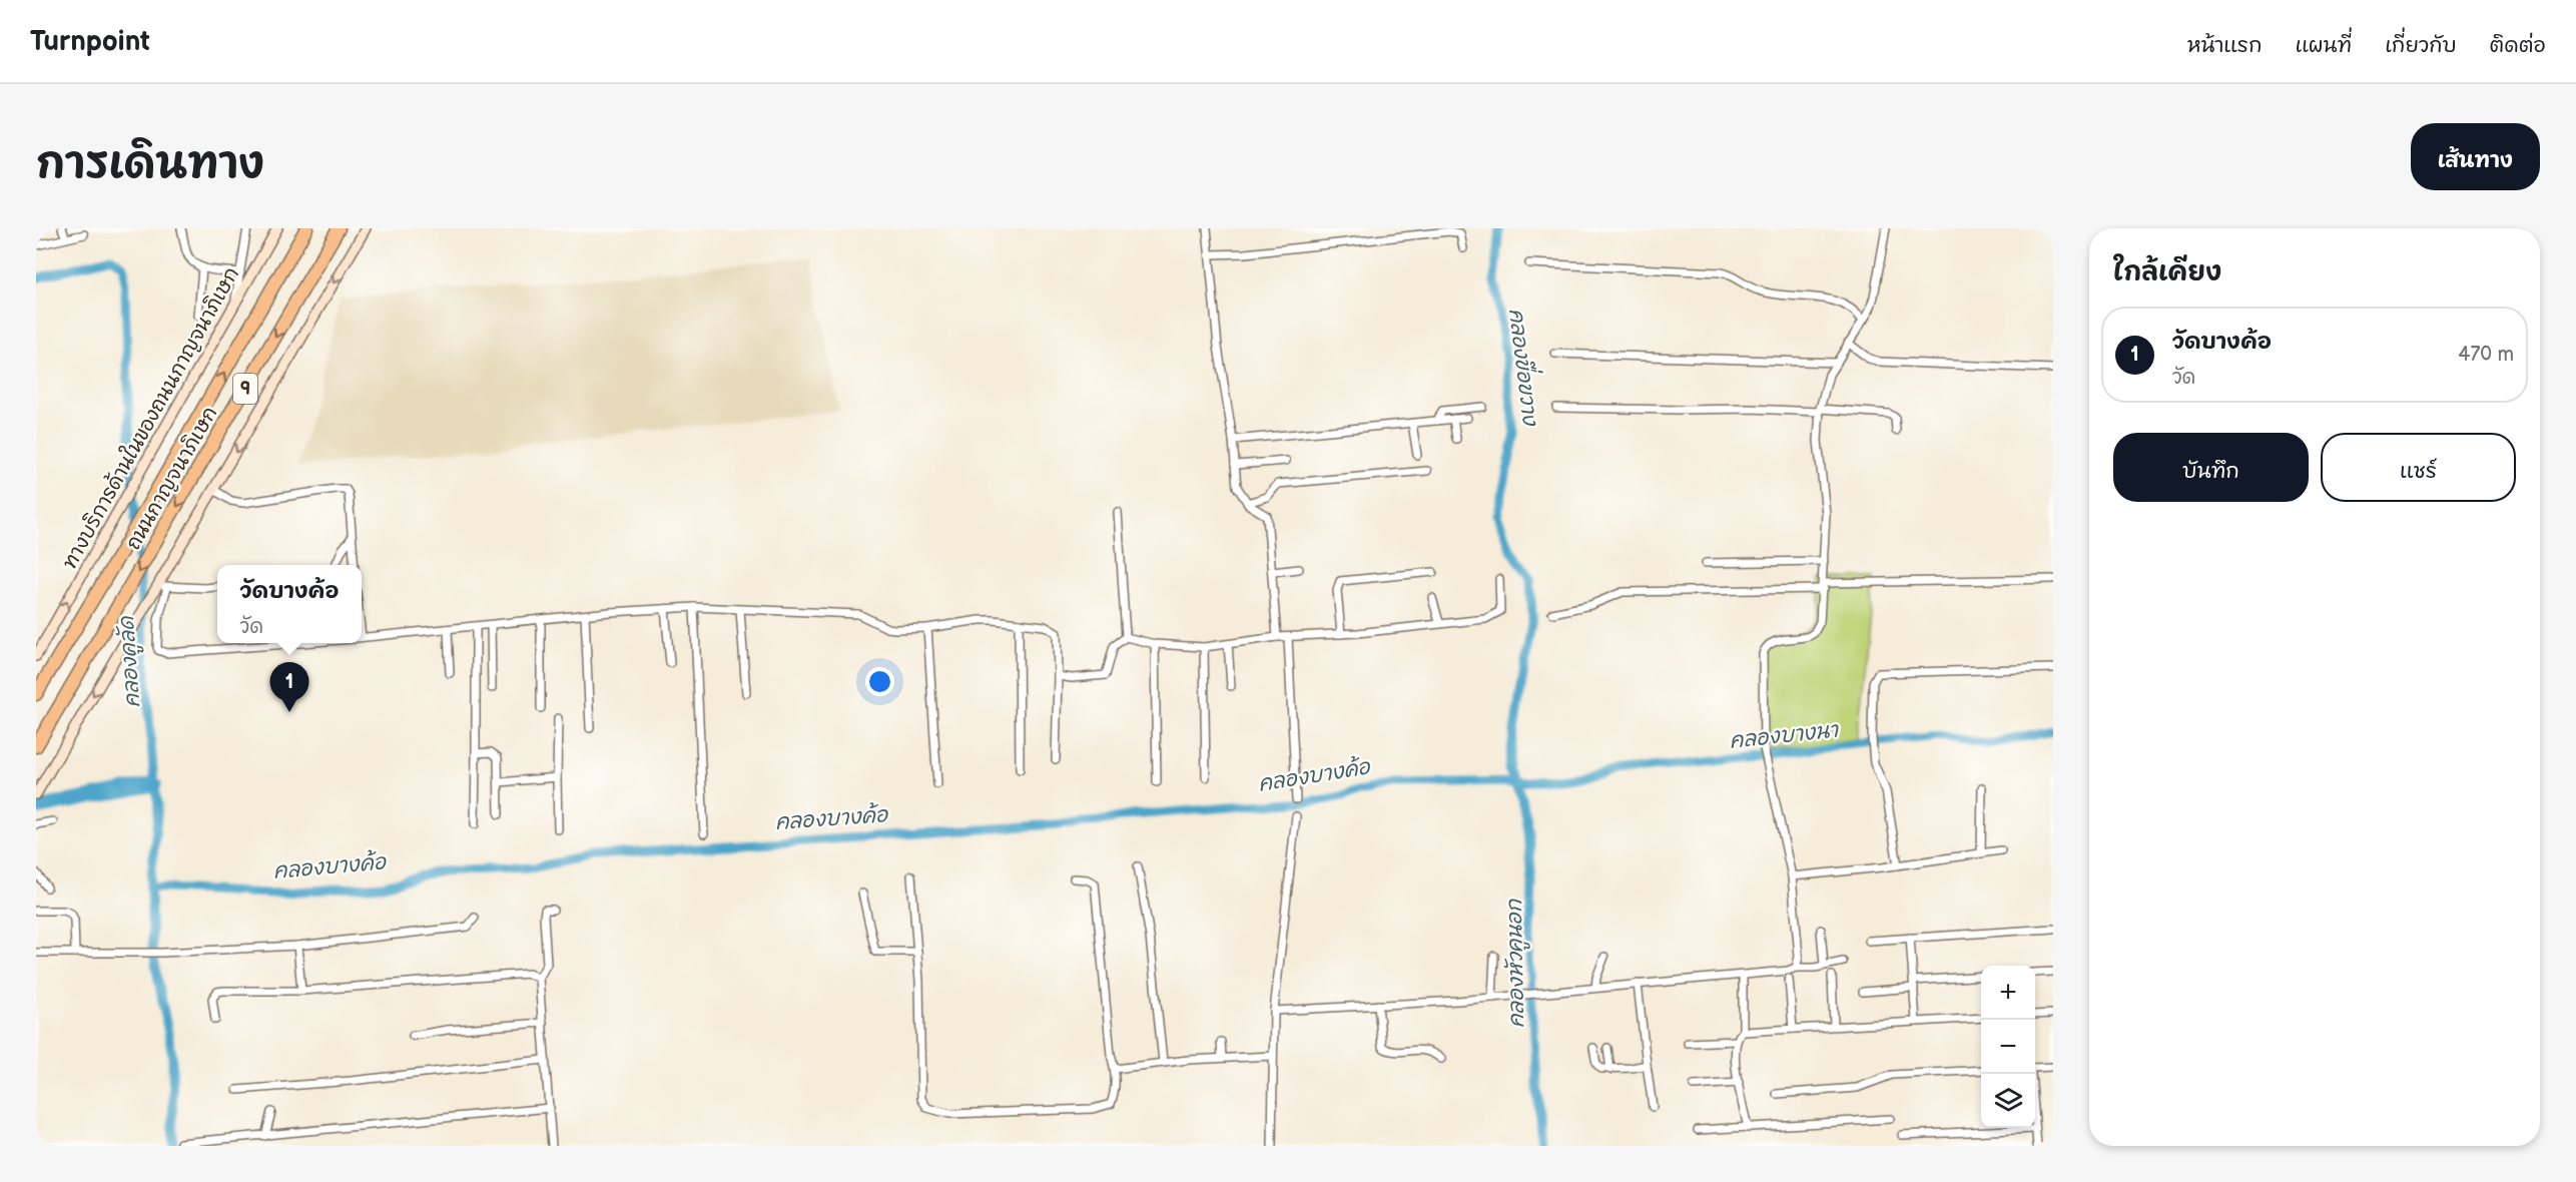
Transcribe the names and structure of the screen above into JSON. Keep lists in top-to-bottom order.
{
  "streets": {
    "highway": ["9", "ถนนกาญจนาภิเษก"],
    "main road": ["ทางบริการด้านในของถนนกาญจนาภิเษก"]
  },
  "water": [
    "คลองขื่อขวาง",
    "คลองคูลัด",
    "คลองบางนา",
    "คลองบางค้อ",
    "คลองหัวคูนอก"
  ],
  "page": {
    "header": "Turnpoint",
    "nav": [
      "หน้าแรก",
      "แผนที่",
      "เกี่ยวกับ",
      "ติดต่อ"
    ],
    "title": "การเดินทาง",
    "buttons": [
      "เส้นทาง",
      ["บันทึก", "แชร์"]
    ],
    "heading": "ใกล้เคียง",
    "list": [
      {
        "mark": "1",
        "name": "วัดบางค้อ",
        "note": "วัด",
        "value": "470 m"
      }
    ],
    "popup": ["วัดบางค้อ", "วัด"],
    "pins": "1",
    "map_buttons": ["+", "−"]
  }
}
